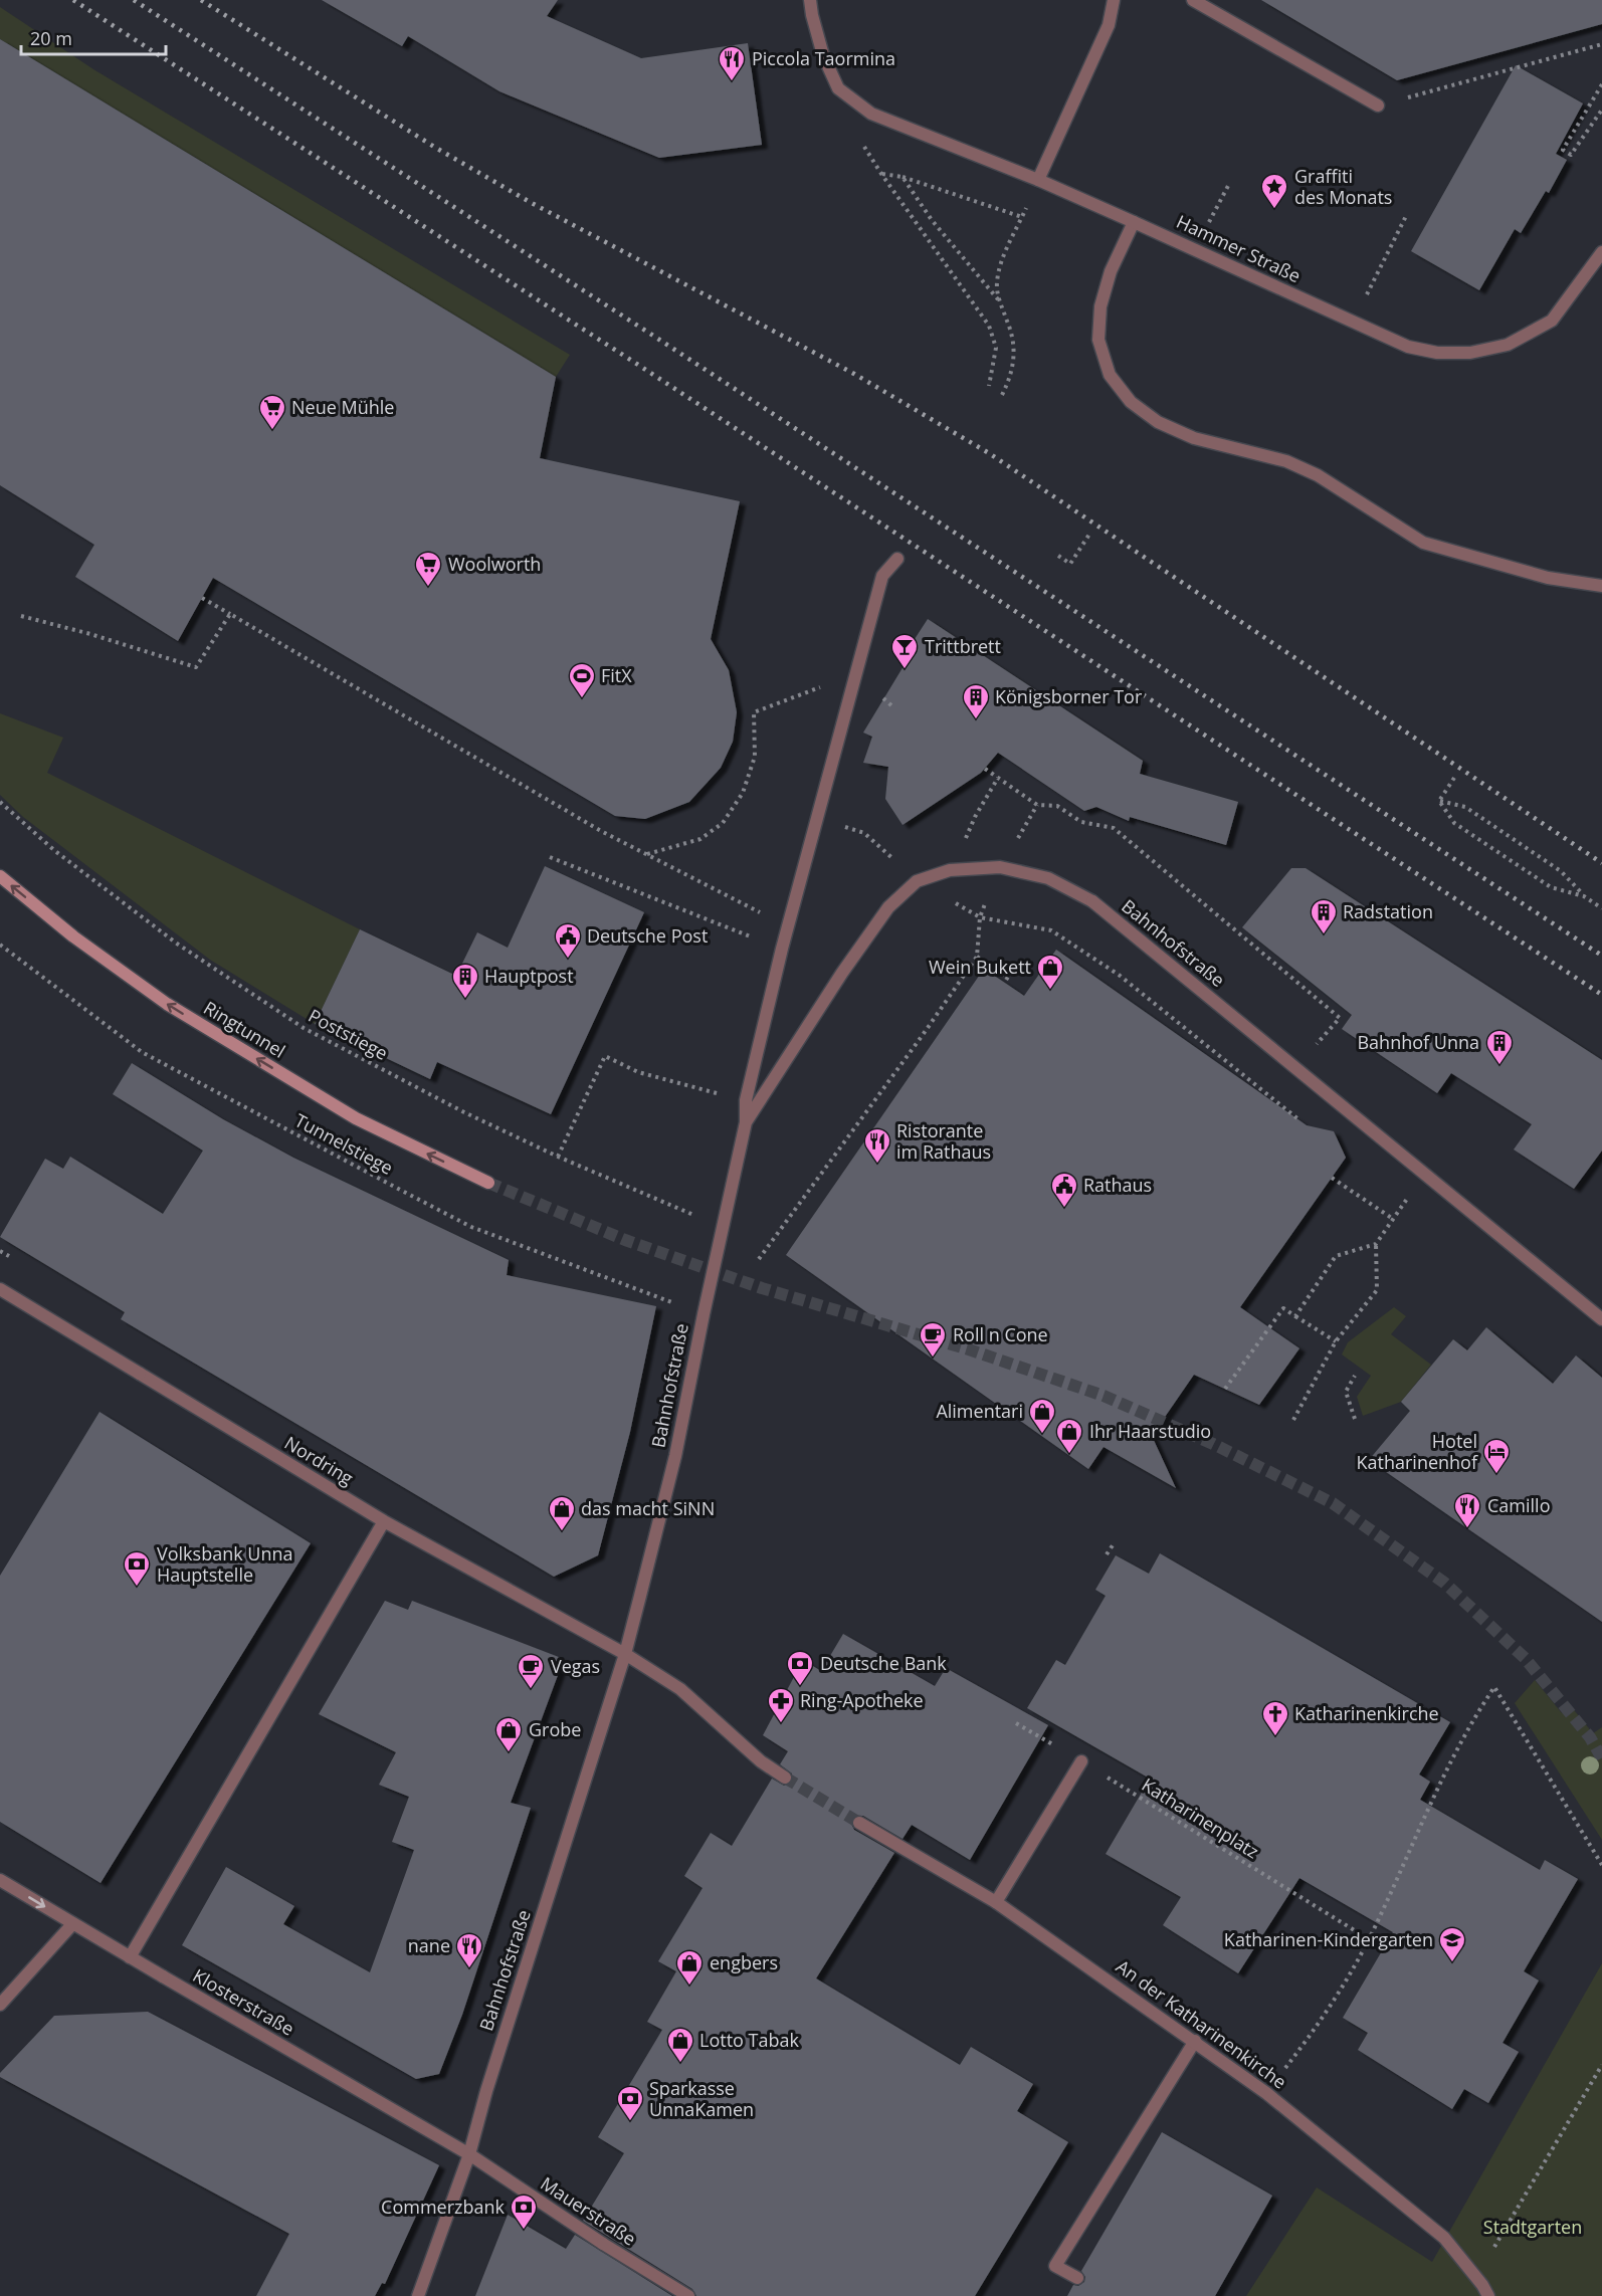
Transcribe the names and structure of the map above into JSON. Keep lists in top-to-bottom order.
{
  "streets": {
    "main road": ["Ringtunnel"],
    "street": [
      "Hammer Straße",
      "Bahnhofstraße",
      "Nordring",
      "Klosterstraße",
      "An der Katharinenkirche",
      "Mauerstraße"
    ],
    "path": ["Poststiege", "Tunnelstiege", "Katharinenplatz"]
  },
  "crossings": [
    ["Bahnhofstraße", "Poststiege"],
    ["Bahnhofstraße", "Tunnelstiege"],
    ["Bahnhofstraße", "Nordring"],
    ["Bahnhofstraße", "Klosterstraße"],
    ["Bahnhofstraße", "Mauerstraße"],
    ["Klosterstraße", "Mauerstraße"]
  ],
  "one_way": ["Ringtunnel"],
  "parks": ["Stadtgarten"],
  "places": {
    "restaurant": [
      "Piccola Taormina",
      "Ristorante im Rathaus",
      "Camillo",
      "nane"
    ],
    "place": ["Graffiti des Monats"],
    "supermarket": ["Neue Mühle", "Woolworth"],
    "bar": ["Trittbrett"],
    "sports": ["FitX"],
    "building": [
      "Königsborner Tor",
      "Radstation",
      "Hauptpost",
      "Bahnhof Unna"
    ],
    "public building": ["Deutsche Post", "Rathaus"],
    "shop": [
      "Wein Bukett",
      "Alimentari",
      "Ihr Haarstudio",
      "das macht SiNN",
      "Grobe",
      "engbers",
      "Lotto Tabak"
    ],
    "cafe": ["Roll n Cone", "Vegas"],
    "hotel": ["Hotel Katharinenhof"],
    "bank": [
      "Volksbank Unna Hauptstelle",
      "Deutsche Bank",
      "Sparkasse UnnaKamen",
      "Commerzbank"
    ],
    "pharmacy": ["Ring-Apotheke"],
    "church": ["Katharinenkirche"],
    "school or university": ["Katharinen-Kindergarten"]
  },
  "scale_bar": "20 m"
}
